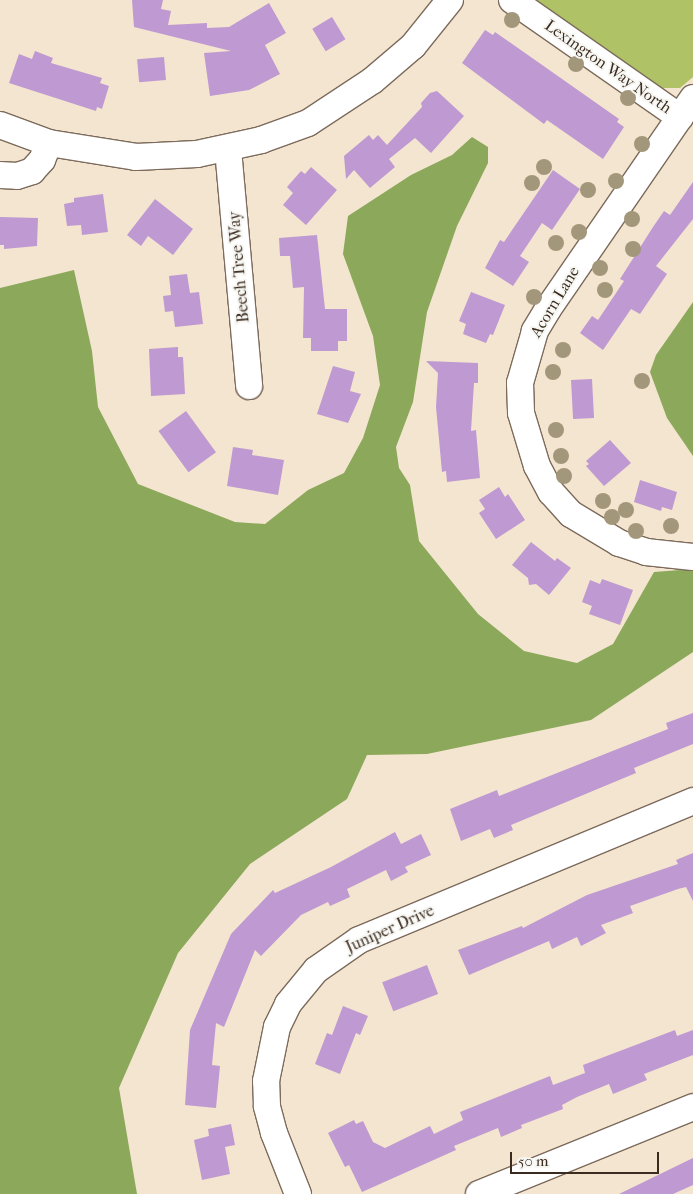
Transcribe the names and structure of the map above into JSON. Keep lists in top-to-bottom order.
{
  "streets": {
    "street": [
      "Lexington Way North",
      "Beech Tree Way",
      "Acorn Lane",
      "Juniper Drive"
    ]
  },
  "crossings": [
    ["Lexington Way North", "Acorn Lane"]
  ],
  "scale_bar": "50 m"
}
